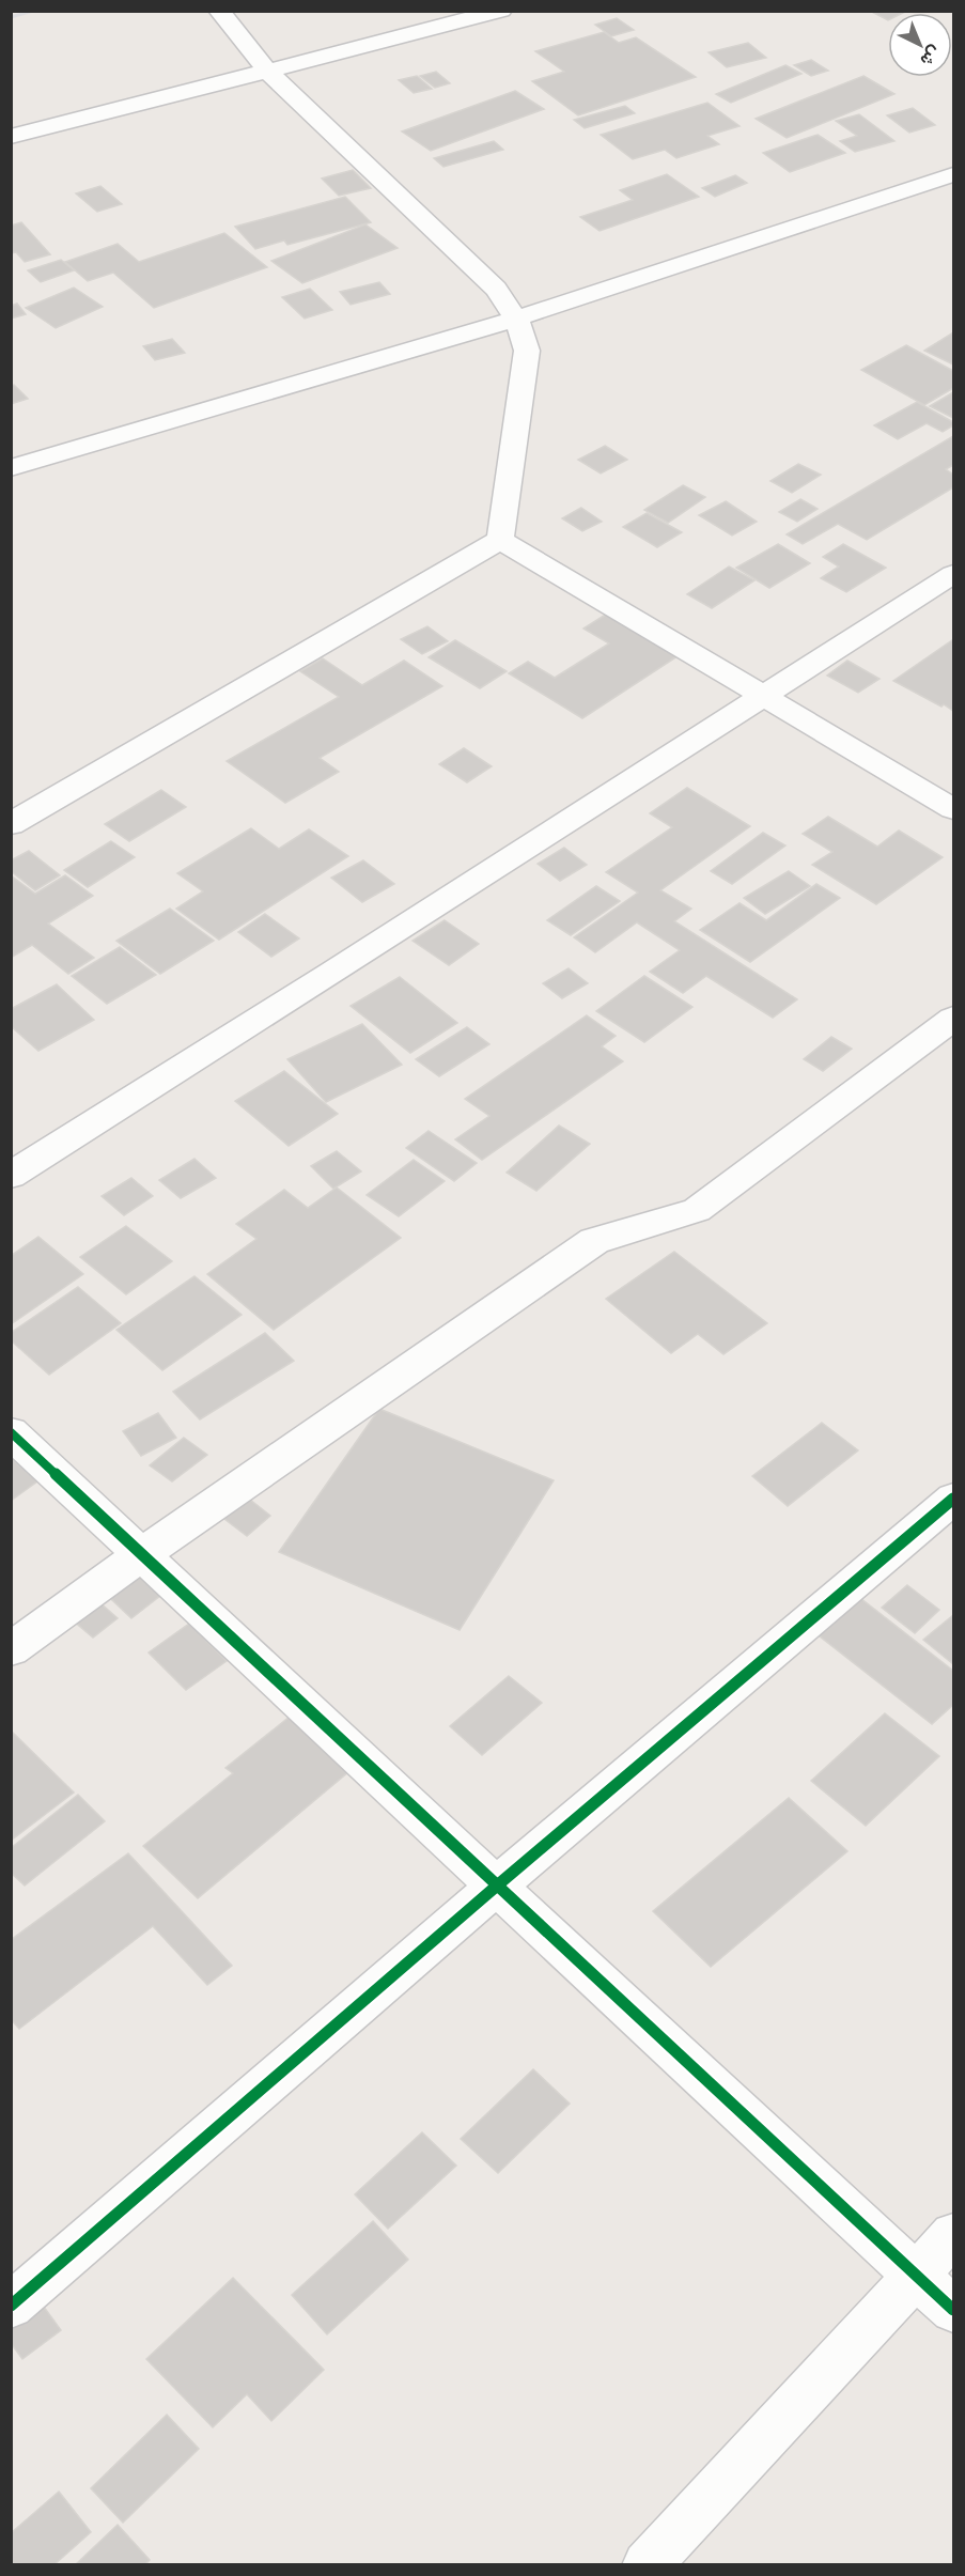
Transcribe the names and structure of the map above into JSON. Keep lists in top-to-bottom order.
{
  "north": "bottom right"
}
